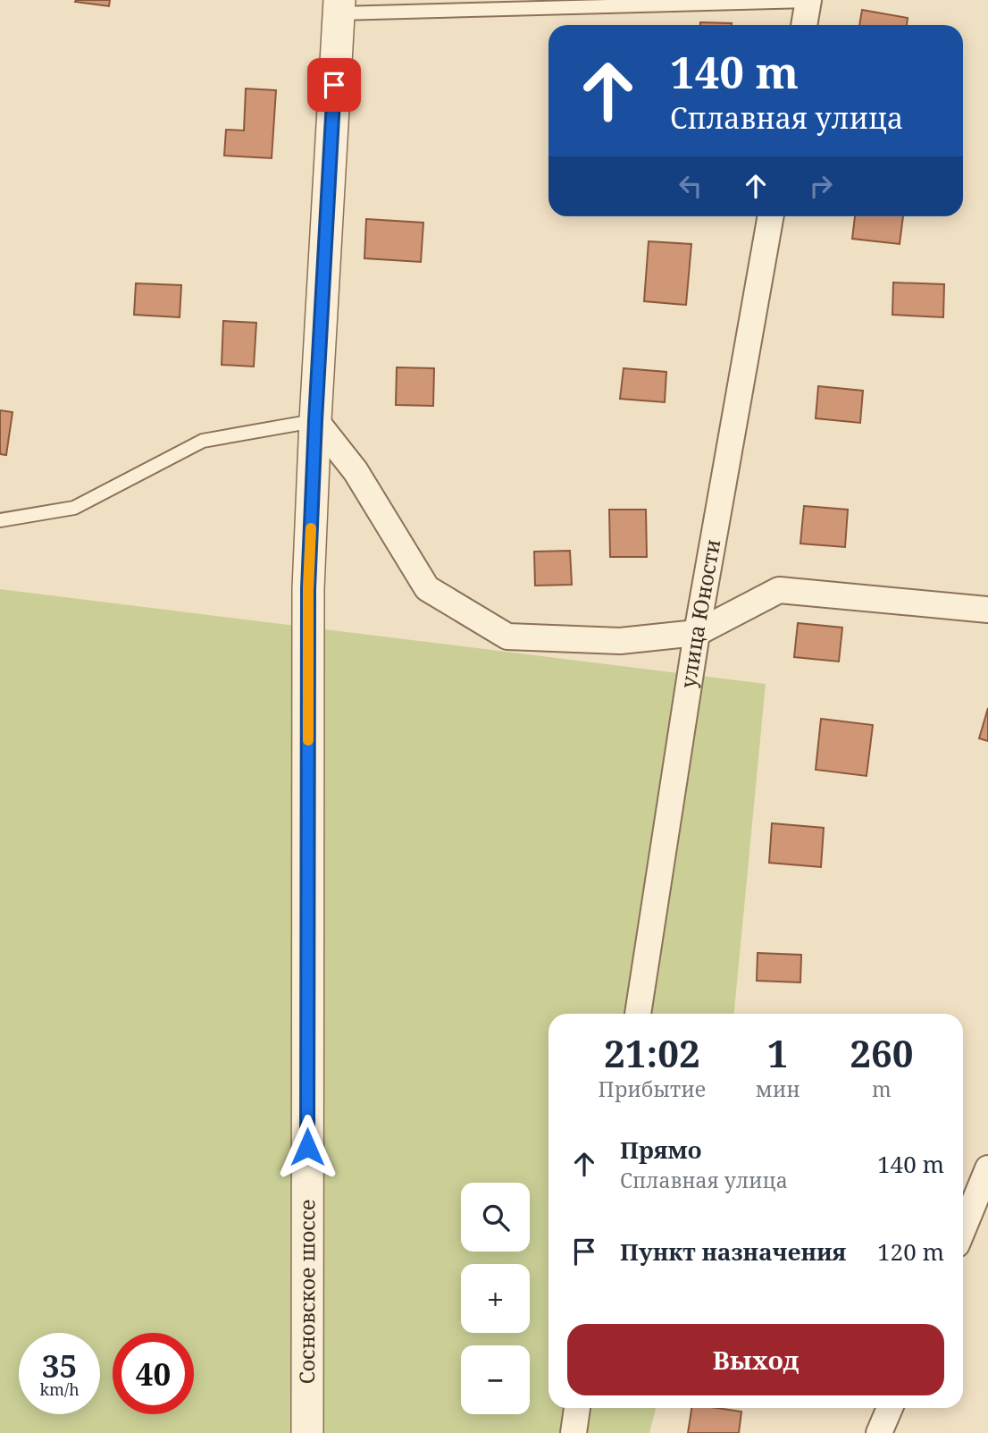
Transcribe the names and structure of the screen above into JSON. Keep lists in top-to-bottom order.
{
  "streets": {
    "street": ["улица Юности", "Сосновское шоссе"]
  },
  "page": {
    "turn": ["140 m", "Сплавная улица"],
    "eta": [
      "21:02",
      "Прибытие",
      "1",
      "мин",
      "260",
      "m"
    ],
    "list": [
      {
        "name": "Прямо",
        "note": "Сплавная улица",
        "value": "140 m"
      },
      {
        "name": "Пункт назначения",
        "value": "120 m"
      }
    ],
    "map_buttons": ["+", "−"],
    "buttons": "Выход",
    "speed": "35 km/h",
    "limit": "40"
  }
}
